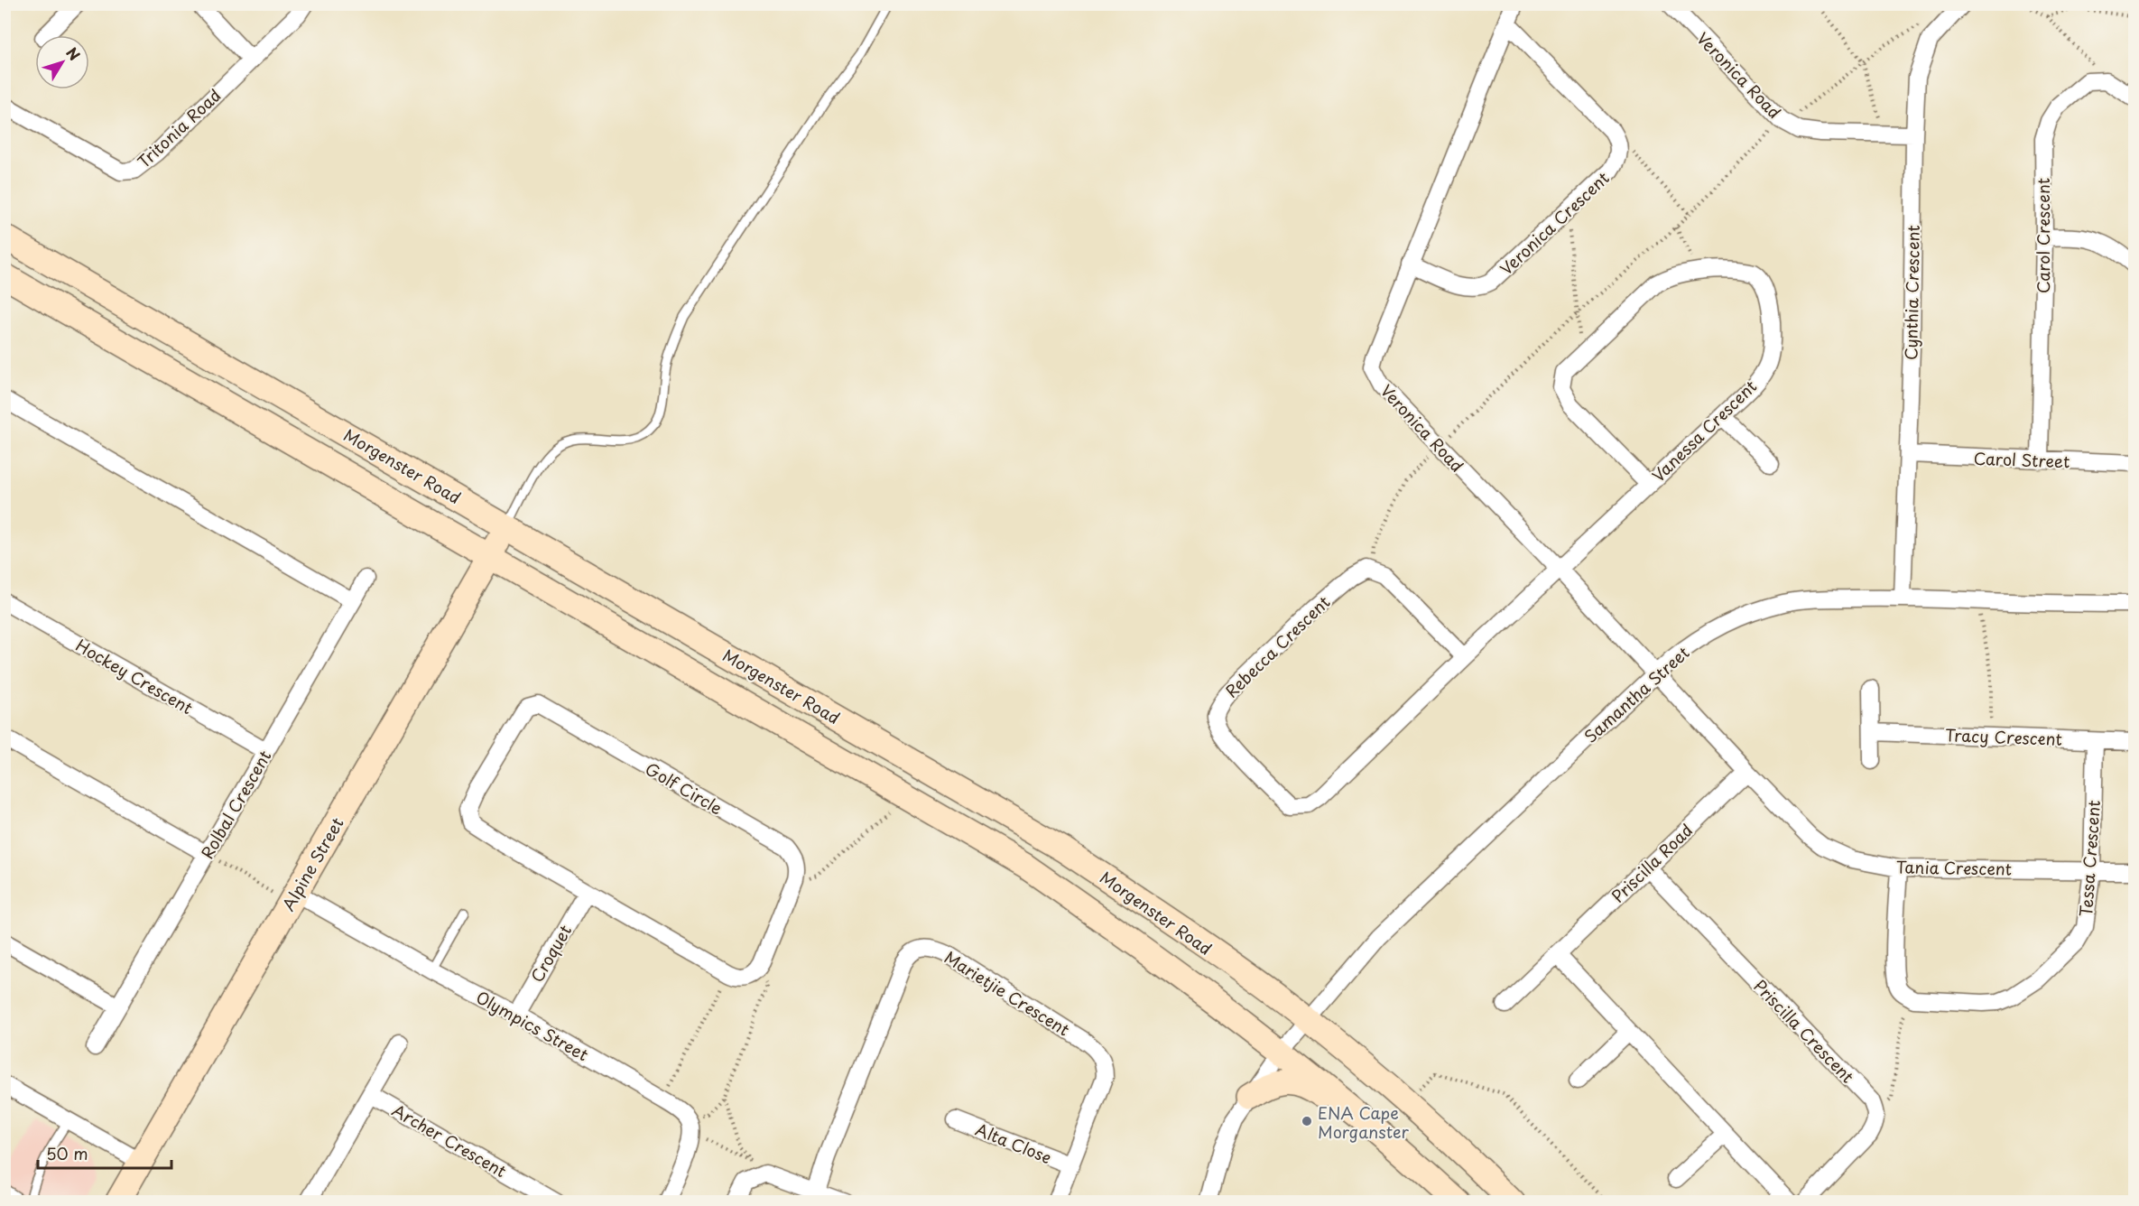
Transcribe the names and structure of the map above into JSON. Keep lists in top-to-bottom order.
{
  "streets": {
    "main road": ["Morgenster Road", "Alpine Street"],
    "street": [
      "Veronica Road",
      "Tritonia Road",
      "Veronica Crescent",
      "Carol Crescent",
      "Cynthia Crescent",
      "Vanessa Crescent",
      "Carol Street",
      "Rebecca Crescent",
      "Hockey Crescent",
      "Samantha Street",
      "Tracy Crescent",
      "Golf Circle",
      "Rolbal Crescent",
      "Tessa Crescent",
      "Priscilla Road",
      "Tania Crescent",
      "Croquet",
      "Marietjie Crescent",
      "Olympics Street",
      "Priscilla Crescent",
      "Archer Crescent",
      "Alta Close"
    ]
  },
  "crossings": [
    ["Veronica Road", "Veronica Crescent"],
    ["Veronica Road", "Cynthia Crescent"],
    ["Veronica Road", "Vanessa Crescent"],
    ["Veronica Road", "Rebecca Crescent"],
    ["Veronica Road", "Samantha Street"],
    ["Veronica Road", "Tania Crescent"],
    ["Carol Crescent", "Carol Street"],
    ["Cynthia Crescent", "Carol Street"],
    ["Cynthia Crescent", "Samantha Street"],
    ["Vanessa Crescent", "Rebecca Crescent"],
    ["Morgenster Road", "Samantha Street"],
    ["Morgenster Road", "Alpine Street"],
    ["Hockey Crescent", "Rolbal Crescent"],
    ["Samantha Street", "Tania Crescent"],
    ["Tracy Crescent", "Tessa Crescent"],
    ["Golf Circle", "Croquet"],
    ["Tessa Crescent", "Tania Crescent"],
    ["Priscilla Road", "Tania Crescent"],
    ["Priscilla Road", "Priscilla Crescent"],
    ["Alpine Street", "Olympics Street"],
    ["Croquet", "Olympics Street"],
    ["Marietjie Crescent", "Alta Close"]
  ],
  "places": ["ENA Cape Morganster"],
  "scale_bar": "50 m",
  "north": "top right"
}
